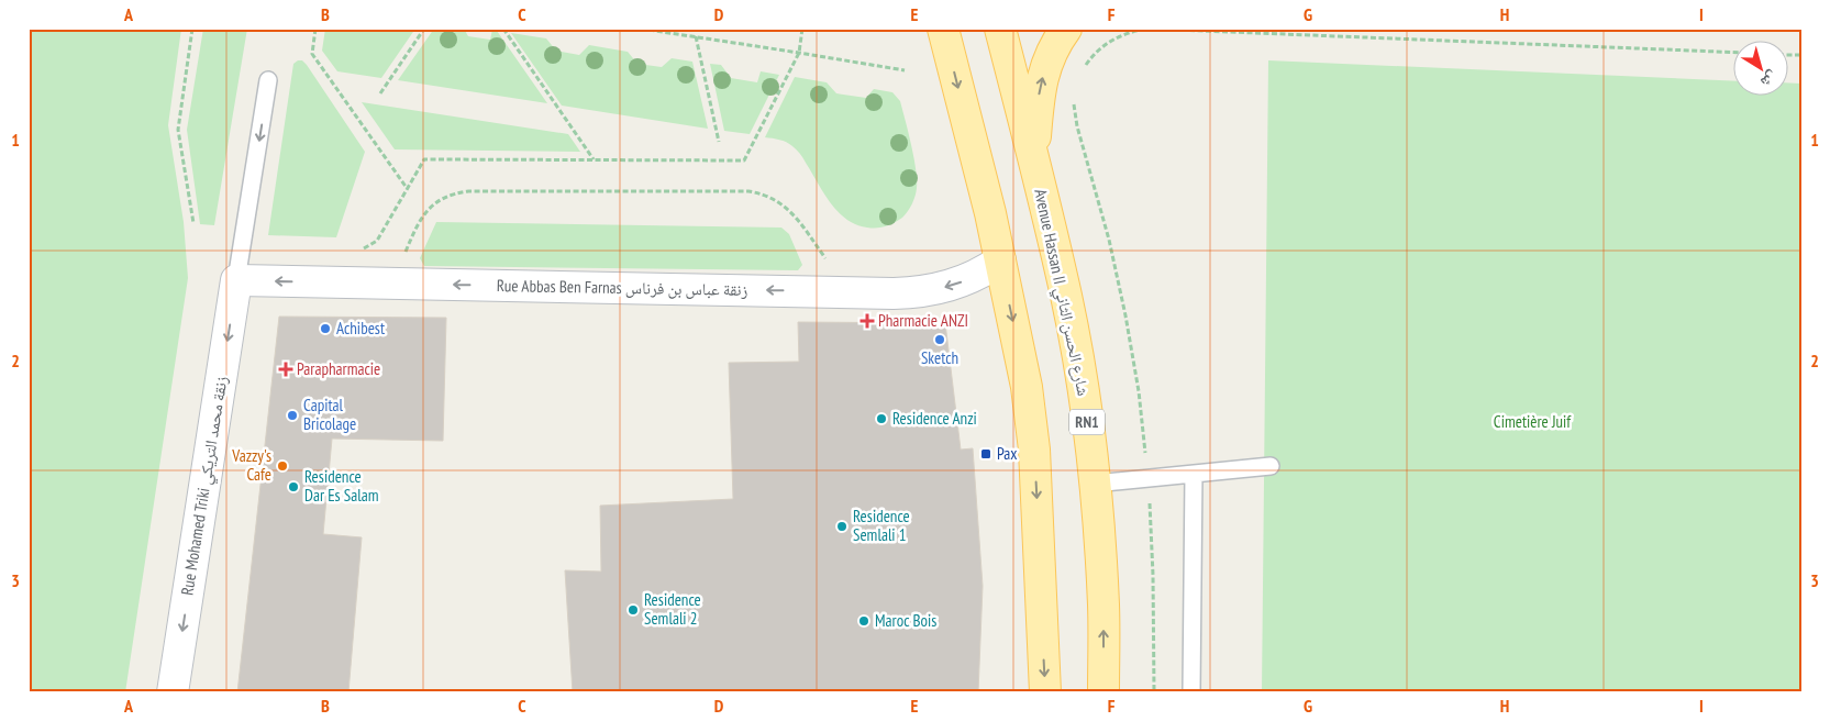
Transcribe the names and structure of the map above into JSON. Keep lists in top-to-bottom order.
{
  "streets": {
    "main road": ["Avenue Hassan II شارع الحسن الثاني", "RN1"],
    "street": ["Rue Abbas Ben Farnas زنقة عباس بن فرناس", "Rue Mohamed Triki زنقة محمد التريكي"]
  },
  "crossings": [
    ["Rue Abbas Ben Farnas زنقة عباس بن فرناس", "Rue Mohamed Triki زنقة محمد التريكي"]
  ],
  "one_way": ["Rue Abbas Ben Farnas زنقة عباس بن فرناس", "Rue Mohamed Triki زنقة محمد التريكي"],
  "parks": ["Cimetière Juif"],
  "places": {
    "health": ["Pharmacie ANZI", "Parapharmacie"],
    "other": [
      "Achibest",
      "Sketch",
      "Capital Bricolage",
      "Residence Anzi",
      "Vazzy's Cafe",
      "Residence Dar Es Salam",
      "Residence Semlali 1",
      "Residence Semlali 2",
      "Maroc Bois"
    ],
    "transit": ["Pax"]
  },
  "north": "bottom right",
  "grid": {
    "columns": [
      "A",
      "B",
      "C",
      "D",
      "E",
      "F",
      "G",
      "H",
      "I"
    ],
    "rows": ["1", "2", "3"]
  }
}
